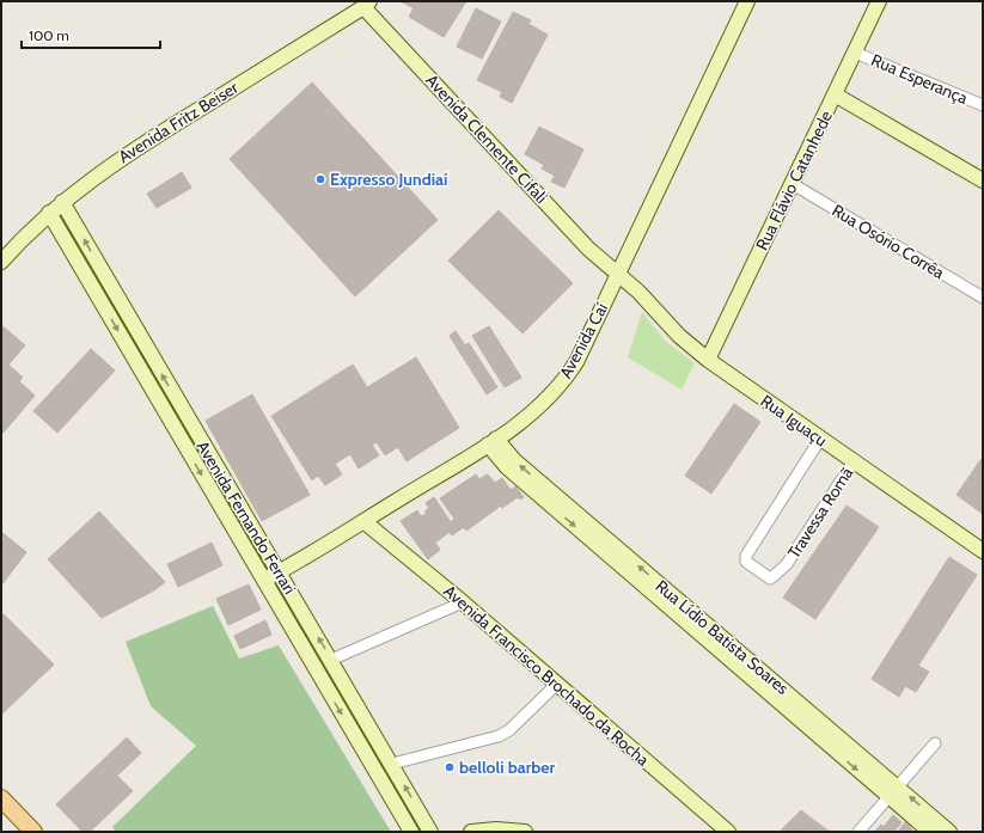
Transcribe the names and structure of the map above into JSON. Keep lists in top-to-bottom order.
{
  "streets": {
    "main road": [
      "Avenida Fritz Beiser",
      "Avenida Clemente Cifali",
      "Rua Flávio Catanhede",
      "Avenida Caí",
      "Rua Iguaçu",
      "Avenida Fernando Ferrari",
      "Rua Lídio Batista Soares",
      "Avenida Francisco Brochado da Rocha"
    ],
    "street": ["Rua Esperança", "Rua Osório Corrêa", "Travessa Romã"]
  },
  "crossings": [
    ["Rua Esperança", "Rua Flávio Catanhede"],
    ["Avenida Fritz Beiser", "Avenida Clemente Cifali"],
    ["Avenida Fritz Beiser", "Avenida Fernando Ferrari"],
    ["Avenida Clemente Cifali", "Avenida Caí"],
    ["Avenida Clemente Cifali", "Rua Iguaçu"],
    ["Rua Flávio Catanhede", "Rua Osório Corrêa"],
    ["Rua Flávio Catanhede", "Rua Iguaçu"],
    ["Avenida Caí", "Rua Iguaçu"],
    ["Avenida Caí", "Avenida Fernando Ferrari"],
    ["Avenida Caí", "Rua Lídio Batista Soares"],
    ["Avenida Caí", "Avenida Francisco Brochado da Rocha"],
    ["Rua Iguaçu", "Travessa Romã"]
  ],
  "places": ["Expresso Jundiaí", "belloli barber"],
  "scale_bar": "100 m"
}
